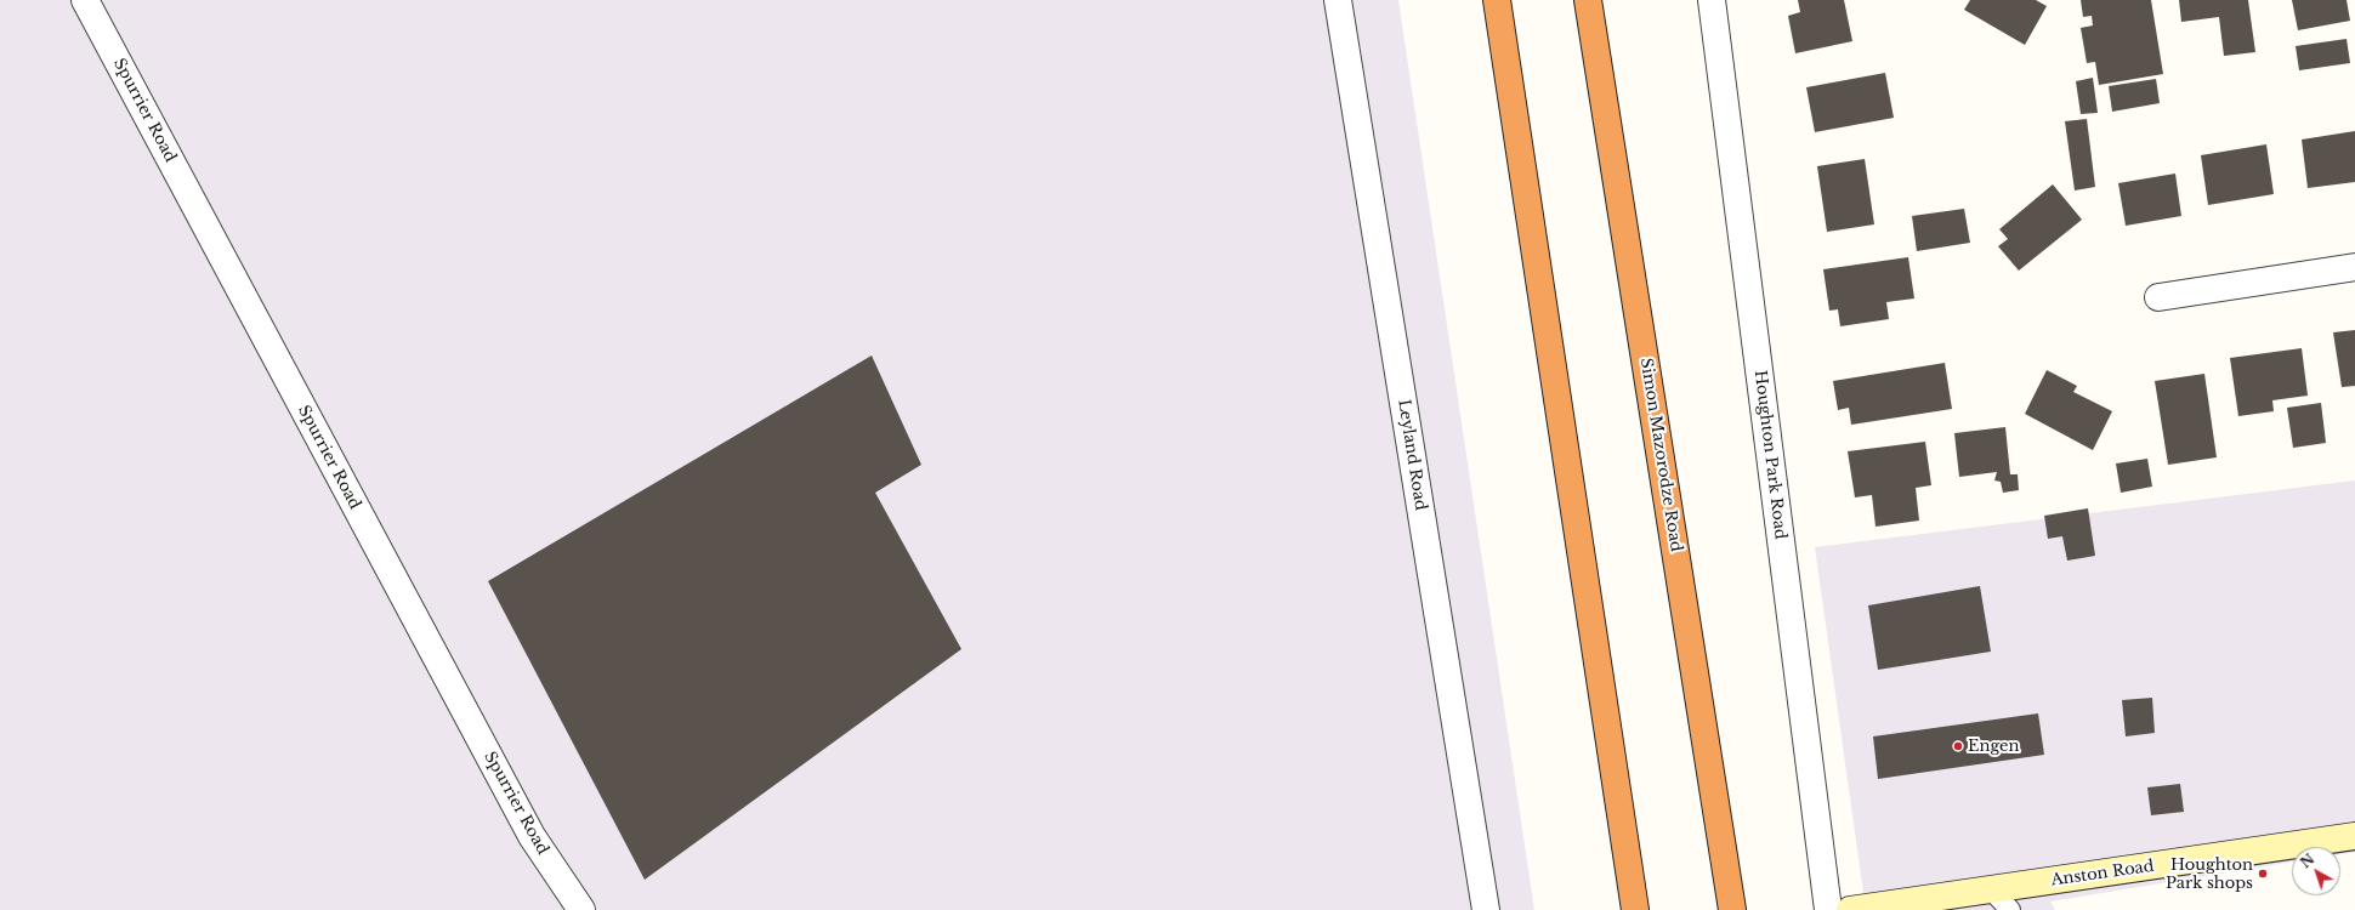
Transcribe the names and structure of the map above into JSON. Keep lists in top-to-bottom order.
{
  "streets": {
    "highway": ["Simon Mazorodze Road"],
    "main road": ["Anston Road"],
    "street": ["Spurrier Road", "Leyland Road", "Houghton Park Road"]
  },
  "places": ["Engen", "Houghton Park shops"],
  "north": "top left"
}
